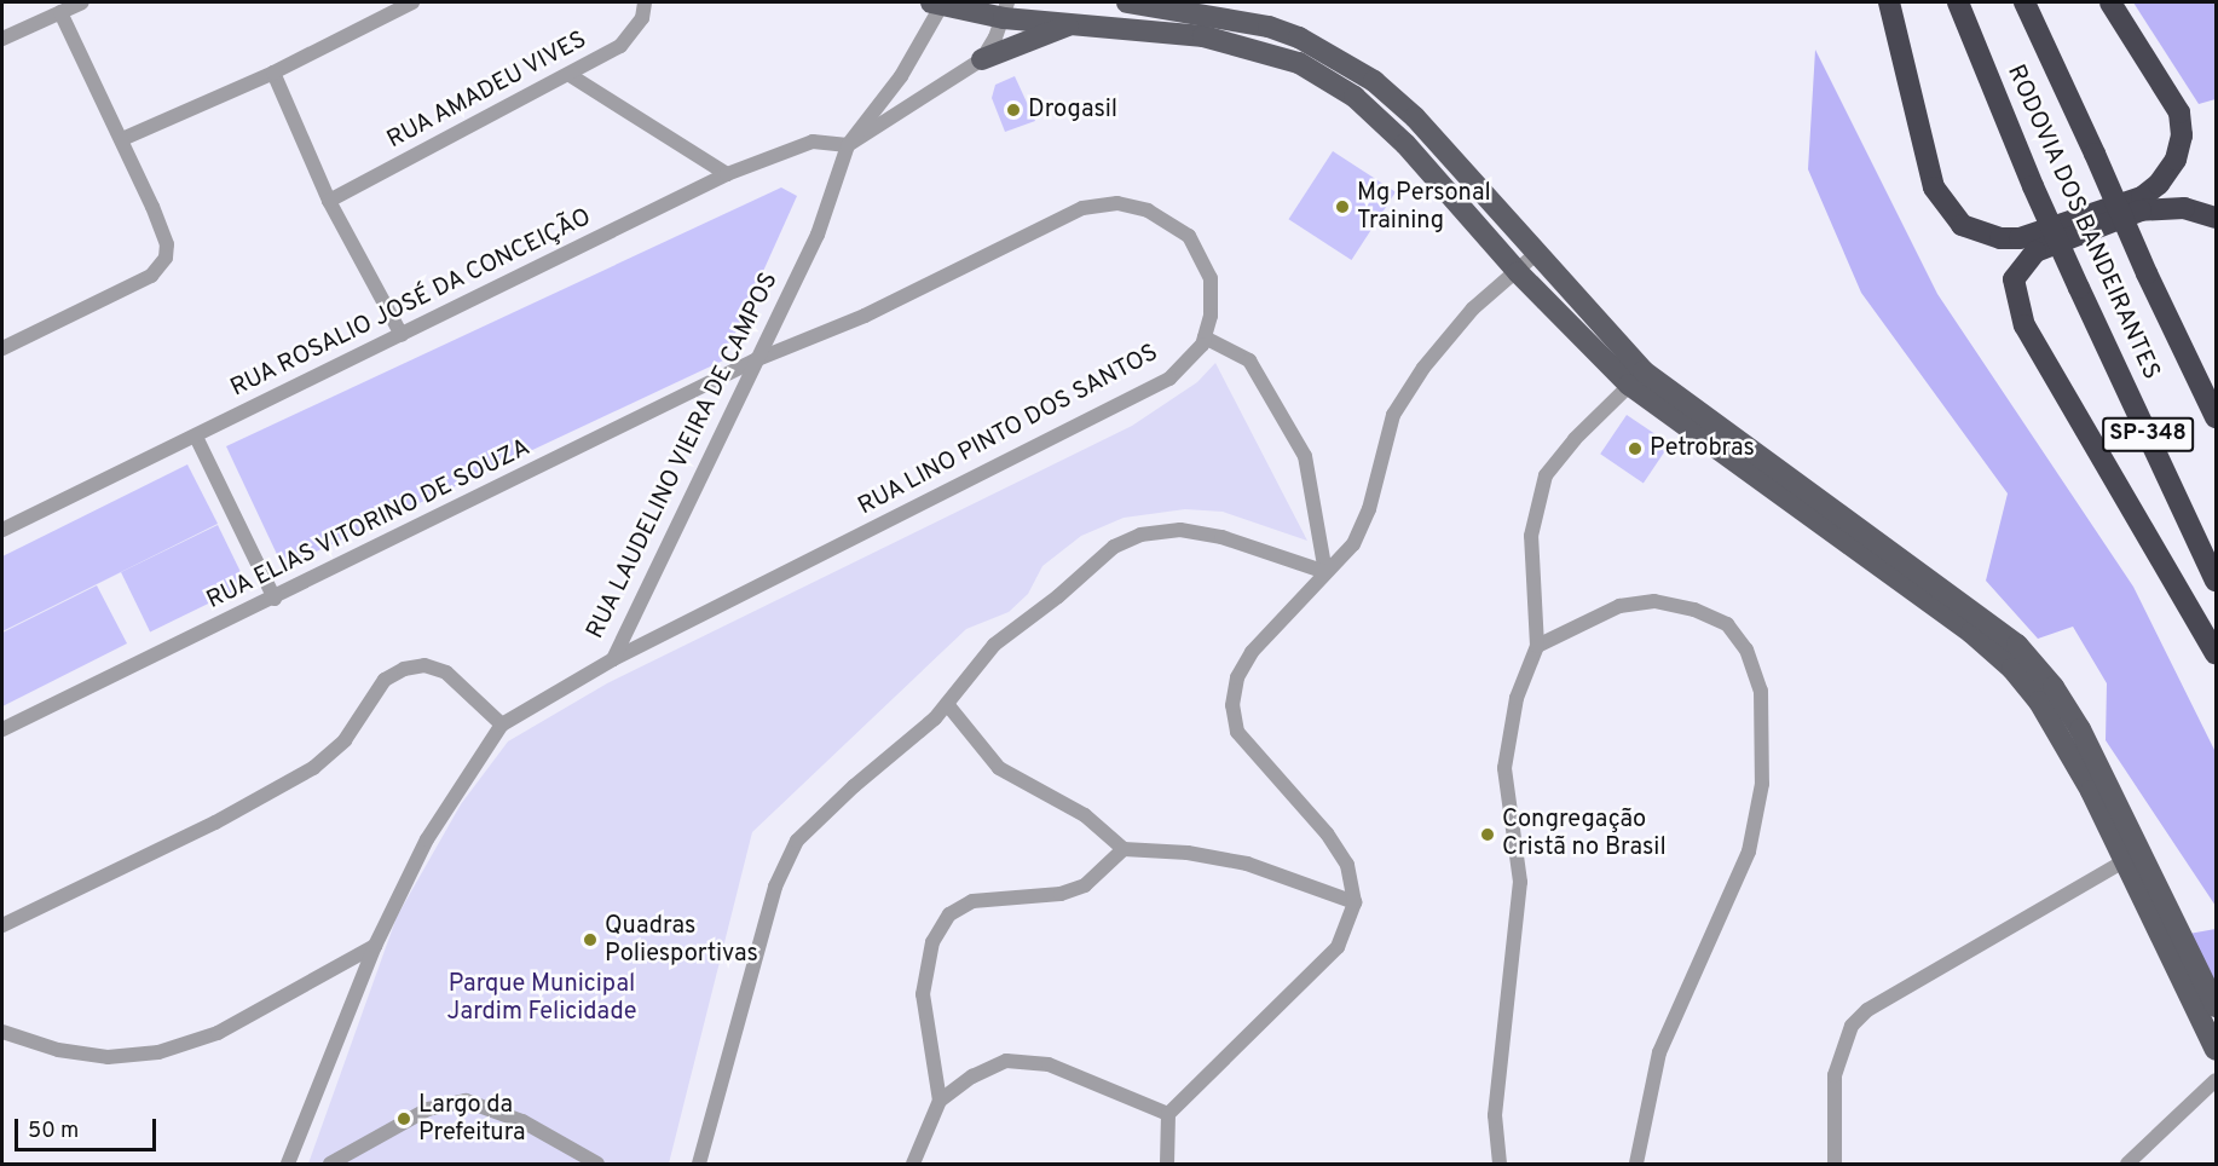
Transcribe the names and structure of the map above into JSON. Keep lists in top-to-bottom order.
{
  "streets": {
    "highway": ["RODOVIA DOS BANDEIRANTES", "SP-348"],
    "street": [
      "RUA AMADEU VIVES",
      "RUA ROSALIO JOSÉ DA CONCEIÇÃO",
      "RUA LINO PINTO DOS SANTOS",
      "RUA LAUDELINO VIEIRA DE CAMPOS",
      "RUA ELIAS VITORINO DE SOUZA"
    ]
  },
  "crossings": [
    ["RUA ROSALIO JOSÉ DA CONCEIÇÃO", "RUA LAUDELINO VIEIRA DE CAMPOS"],
    ["RUA LINO PINTO DOS SANTOS", "RUA LAUDELINO VIEIRA DE CAMPOS"],
    ["RUA LINO PINTO DOS SANTOS", "RUA ELIAS VITORINO DE SOUZA"],
    ["RUA LAUDELINO VIEIRA DE CAMPOS", "RUA ELIAS VITORINO DE SOUZA"]
  ],
  "parks": ["Parque Municipal Jardim Felicidade"],
  "places": [
    "Drogasil",
    "Mg Personal Training",
    "Petrobras",
    "Congregação Cristã no Brasil",
    "Quadras Poliesportivas",
    "Largo da Prefeitura"
  ],
  "scale_bar": "50 m"
}
